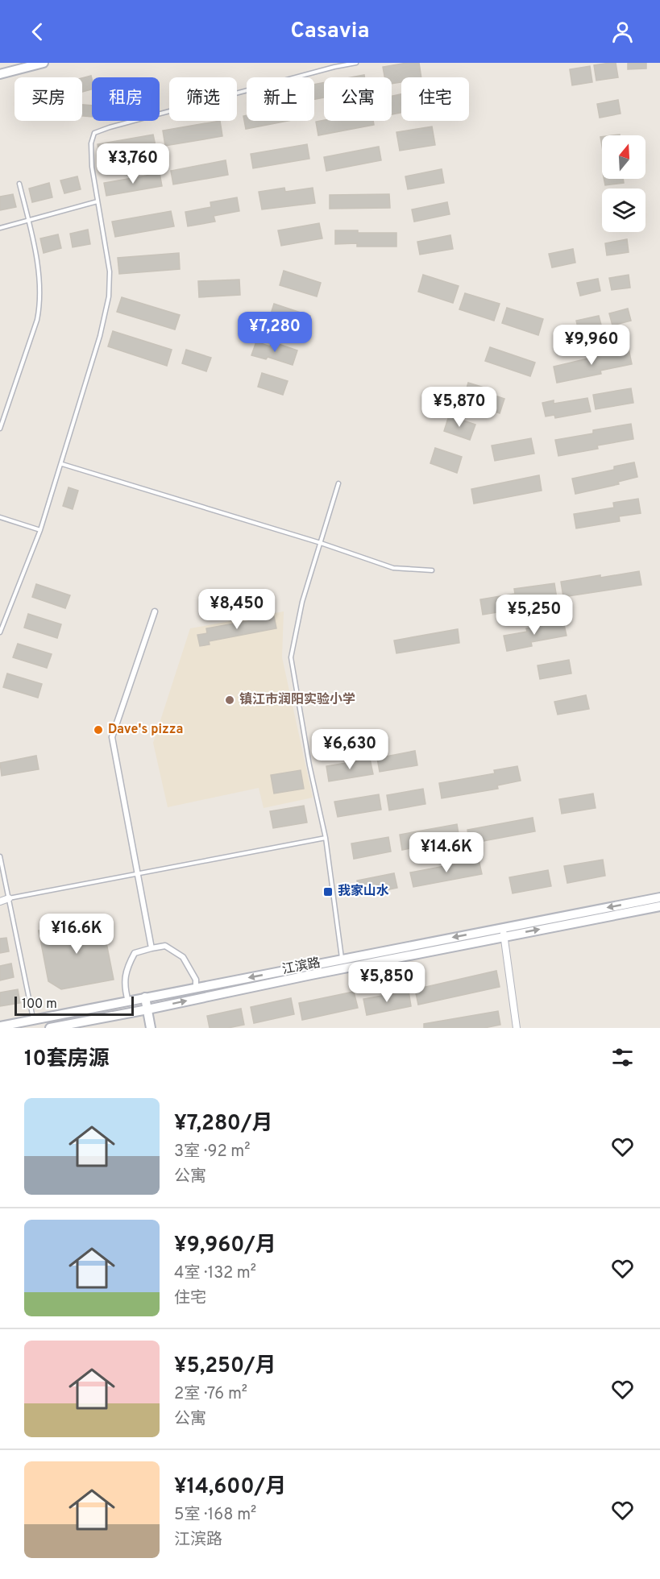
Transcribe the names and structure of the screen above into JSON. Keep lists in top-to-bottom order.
{
  "streets": {
    "main road": ["江滨路"]
  },
  "places": {
    "other": ["镇江市润阳实验小学", "Dave's pizza"],
    "transit": ["我家山水"]
  },
  "scale_bar": "100 m",
  "north": "top",
  "page": {
    "header": "Casavia",
    "chip": [
      "买房",
      "租房",
      "筛选",
      "新上",
      "公寓",
      "住宅"
    ],
    "price": [
      "¥3,760",
      "¥7,280",
      "¥9,960",
      "¥5,870",
      "¥8,450",
      "¥5,250",
      "¥6,630",
      "¥14.6K",
      "¥16.6K",
      "¥5,850"
    ],
    "scale": "100 m",
    "heading": "10套房源",
    "list": [
      {
        "name": "¥7,280/月",
        "note": "3室 · 92 m² · 公寓"
      },
      {
        "name": "¥9,960/月",
        "note": "4室 · 132 m² · 住宅"
      },
      {
        "name": "¥5,250/月",
        "note": "2室 · 76 m² · 公寓"
      },
      {
        "name": "¥14,600/月",
        "note": "5室 · 168 m² · 江滨路"
      }
    ]
  }
}
